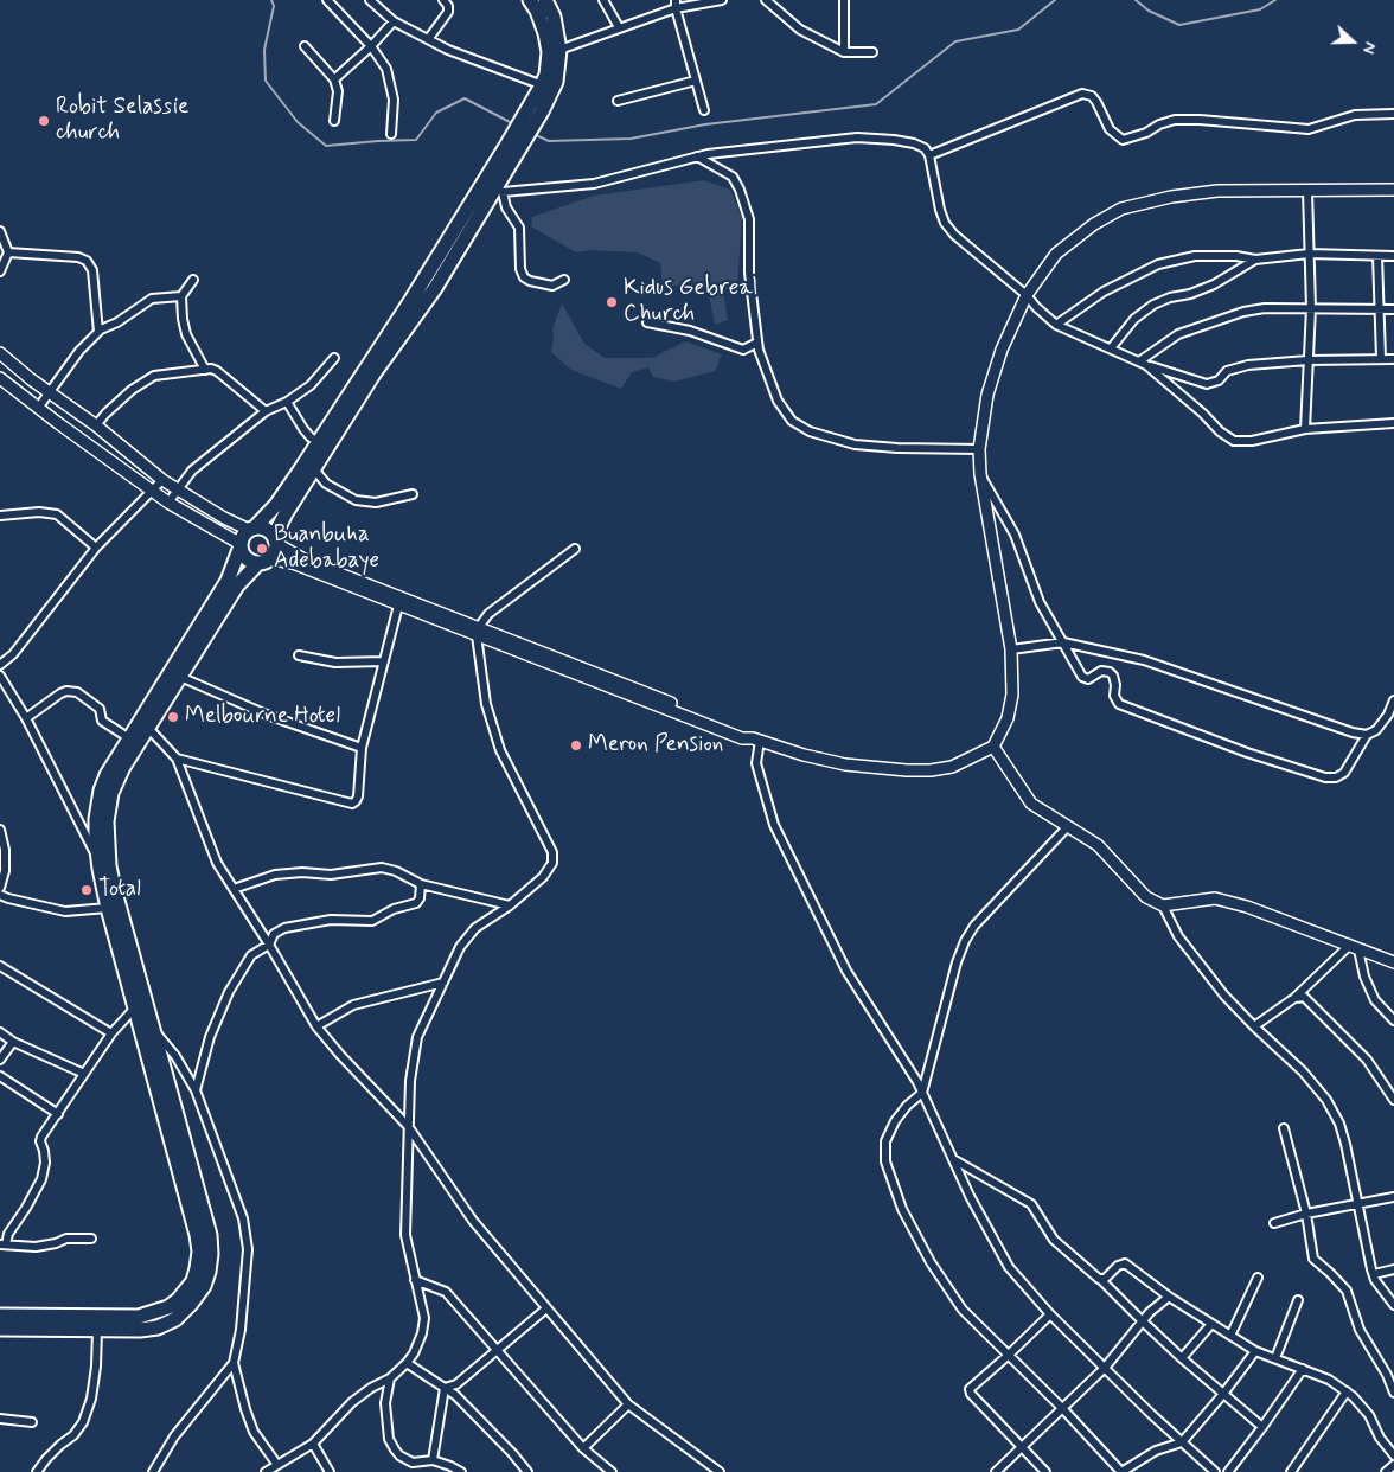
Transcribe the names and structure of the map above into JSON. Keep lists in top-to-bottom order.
{
  "places": [
    "Robit Selassie church",
    "Kidus Gebreal Church",
    "Buanbuha Adebabaye",
    "Melbourne Hotel",
    "Meron Pension",
    "Total"
  ],
  "north": "right"
}
